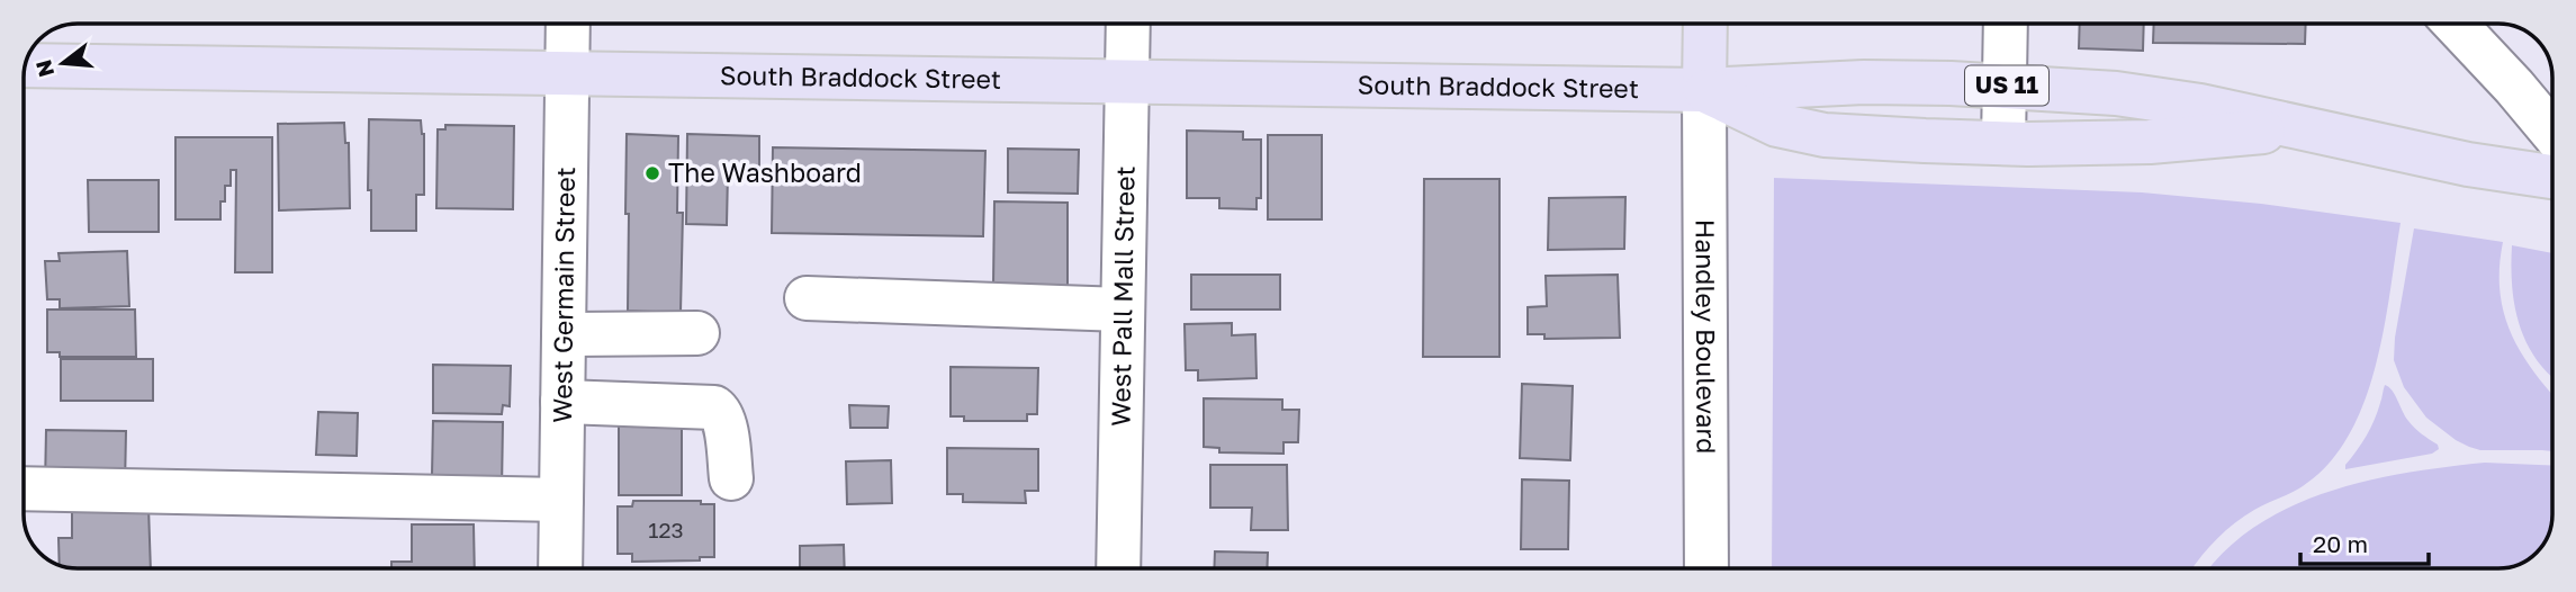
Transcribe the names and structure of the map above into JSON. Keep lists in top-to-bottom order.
{
  "streets": {
    "main road": ["South Braddock Street", "US 11"],
    "street": ["West Germain Street", "West Pall Mall Street", "Handley Boulevard"]
  },
  "crossings": [
    ["South Braddock Street", "West Germain Street"],
    ["South Braddock Street", "West Pall Mall Street"],
    ["South Braddock Street", "Handley Boulevard"]
  ],
  "places": ["The Washboard"],
  "house_numbers": ["123"],
  "scale_bar": "20 m",
  "north": "left"
}
